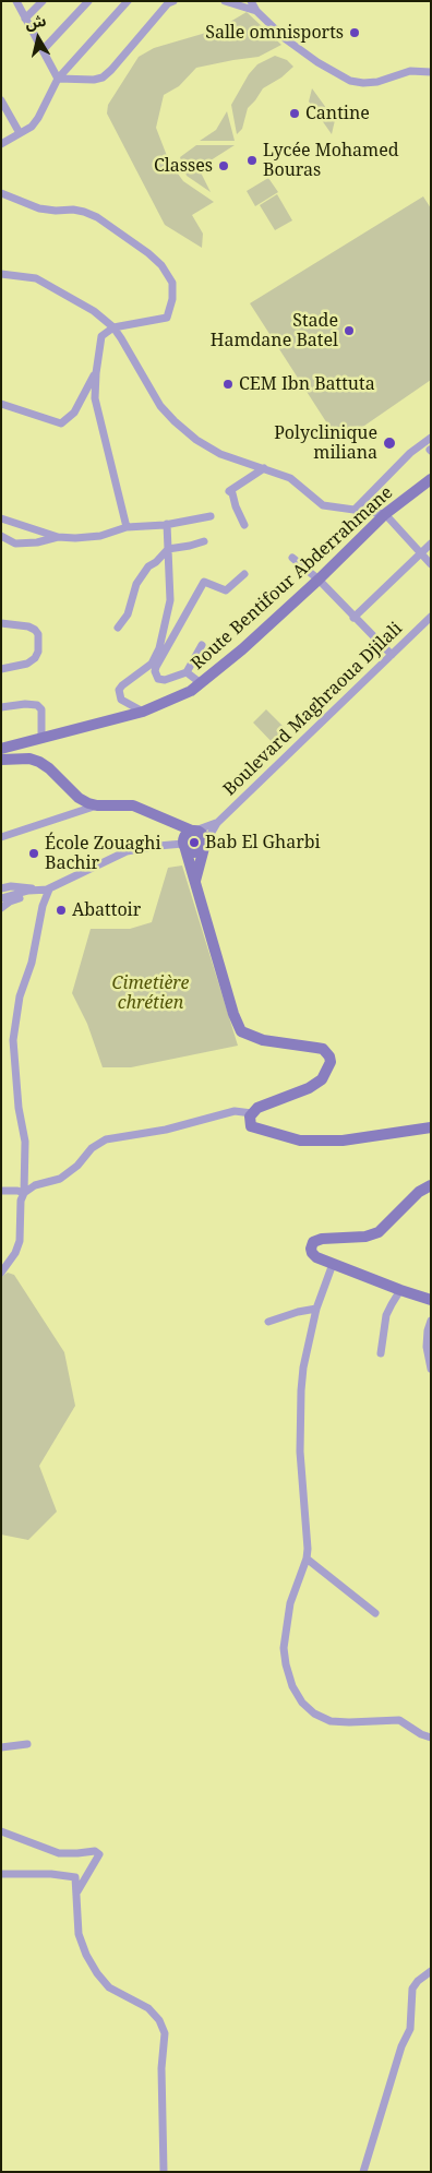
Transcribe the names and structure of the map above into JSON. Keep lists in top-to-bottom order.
{
  "streets": {
    "main road": ["Route Bentifour Abderrahmane"],
    "street": ["Boulevard Maghraoua Djilali"]
  },
  "parks": ["Cimetière chrétien"],
  "places": [
    "Salle omnisports",
    "Cantine",
    "Lycée Mohamed Bouras",
    "Classes",
    "Stade Hamdane Batel",
    "CEM Ibn Battuta",
    "Polyclinique miliana",
    "Bab El Gharbi",
    "École Zouaghi Bachir",
    "Abattoir"
  ],
  "north": "top"
}
